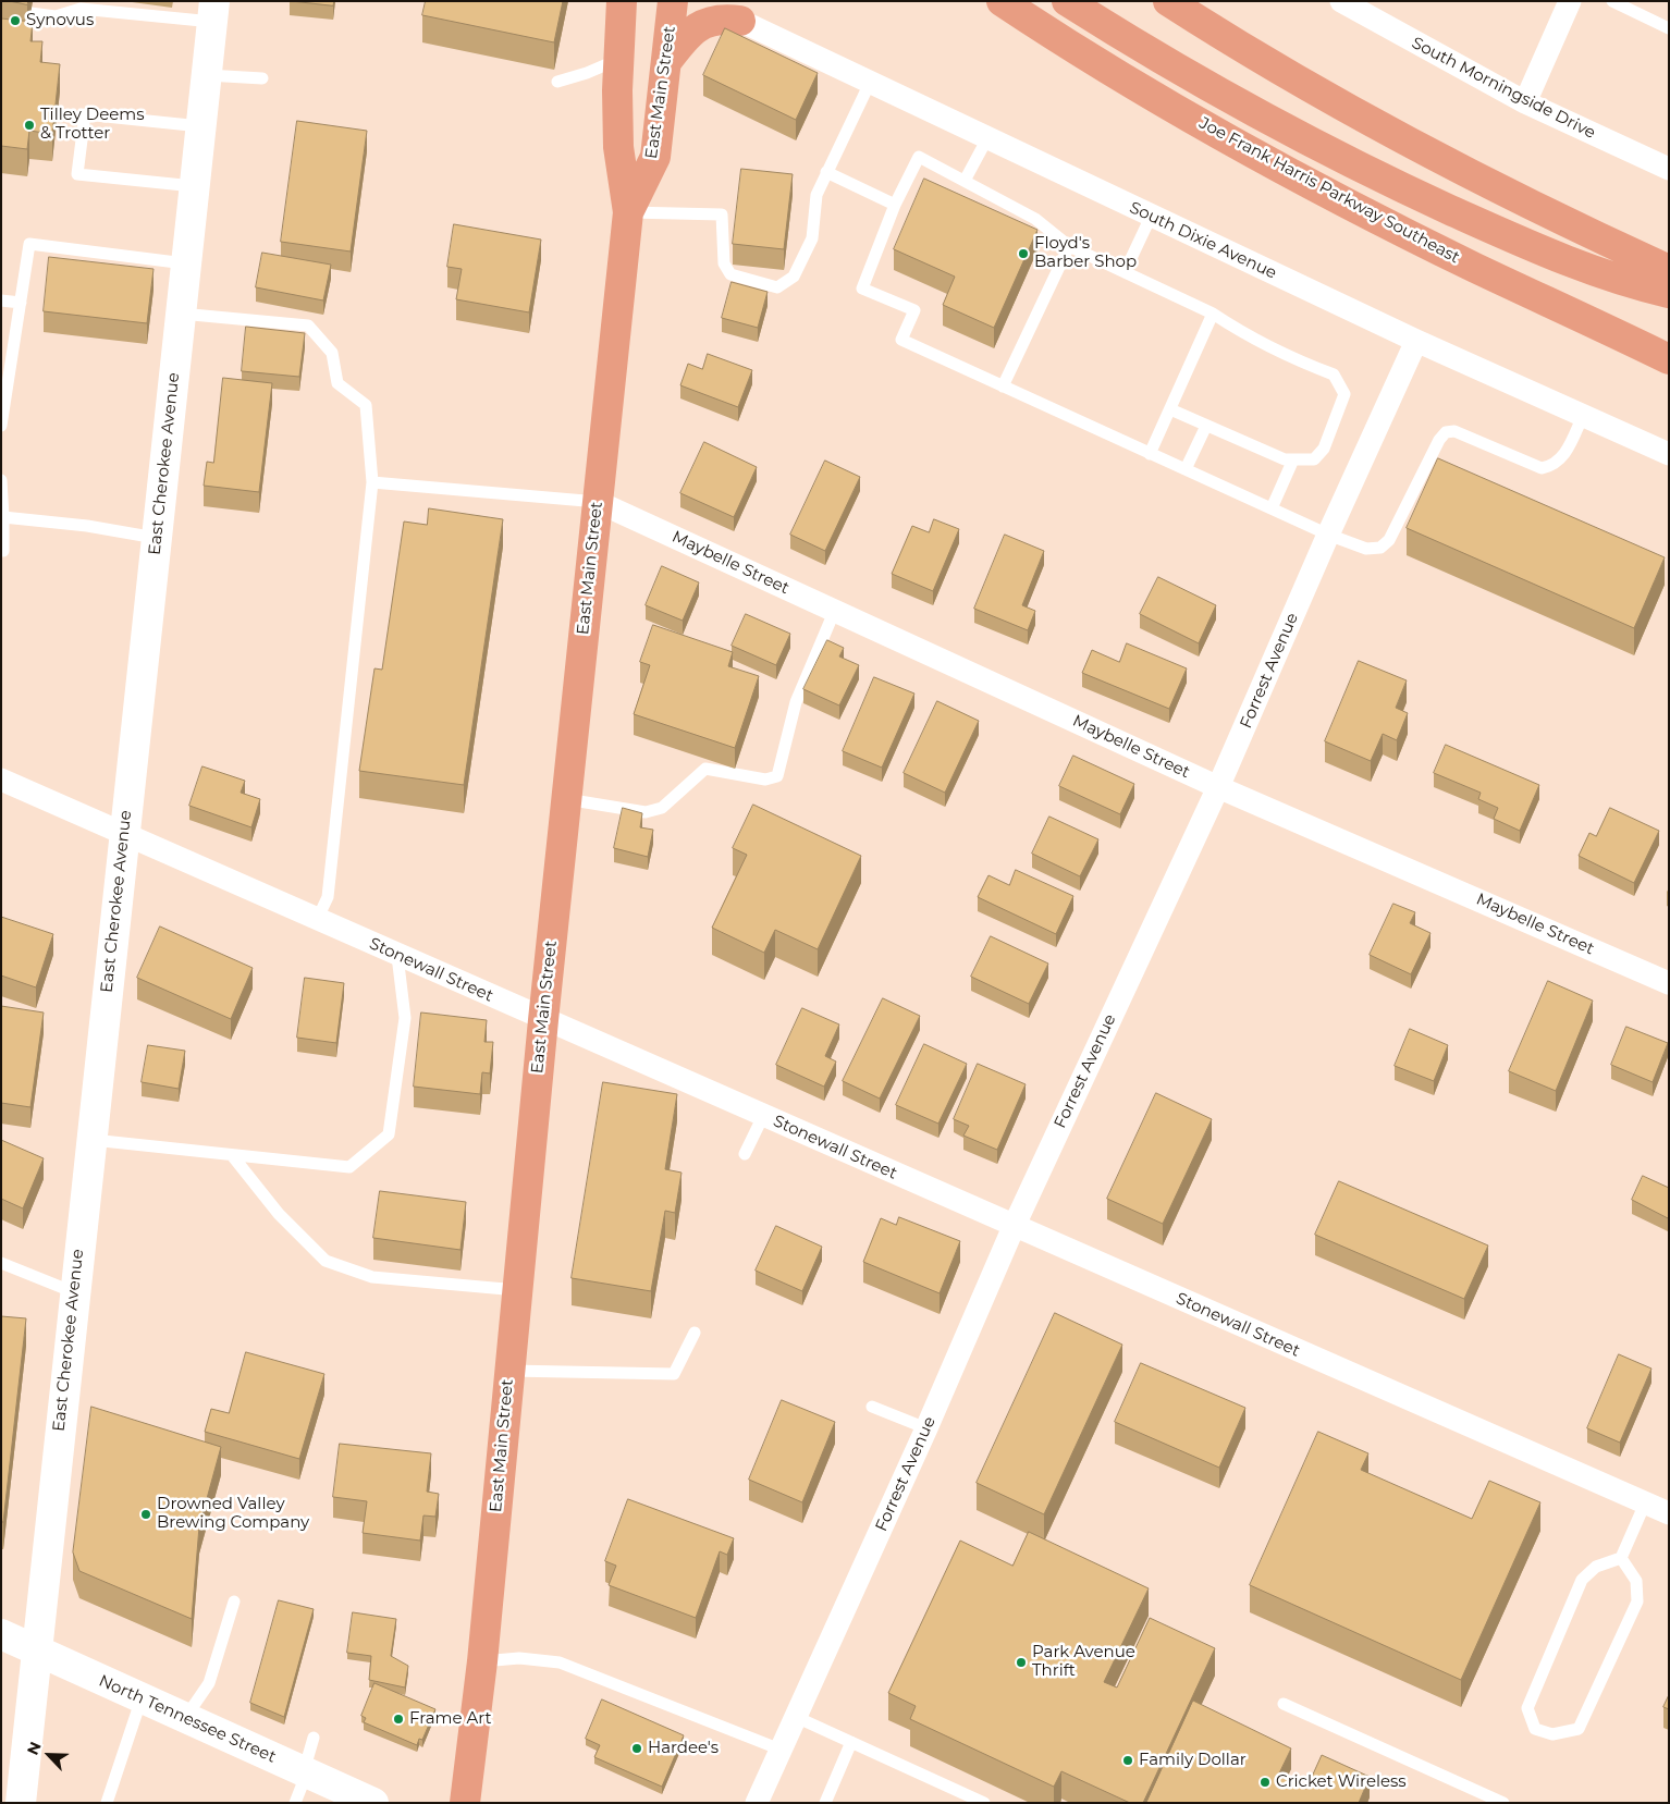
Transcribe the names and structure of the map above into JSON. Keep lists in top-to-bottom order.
{
  "streets": {
    "main road": ["East Main Street", "Joe Frank Harris Parkway Southeast"],
    "street": [
      "South Morningside Drive",
      "South Dixie Avenue",
      "East Cherokee Avenue",
      "Maybelle Street",
      "Forrest Avenue",
      "Stonewall Street",
      "North Tennessee Street"
    ]
  },
  "crossings": [
    ["East Main Street", "Maybelle Street"],
    ["East Main Street", "Stonewall Street"],
    ["South Dixie Avenue", "Forrest Avenue"],
    ["East Cherokee Avenue", "Stonewall Street"],
    ["East Cherokee Avenue", "North Tennessee Street"],
    ["Maybelle Street", "Forrest Avenue"],
    ["Forrest Avenue", "Stonewall Street"]
  ],
  "places": [
    "Synovus",
    "Tilley Deems & Trotter",
    "Floyd's Barber Shop",
    "Drowned Valley Brewing Company",
    "Park Avenue Thrift",
    "Frame Art",
    "Hardee's",
    "Family Dollar",
    "Cricket Wireless"
  ],
  "north": "top left"
}
